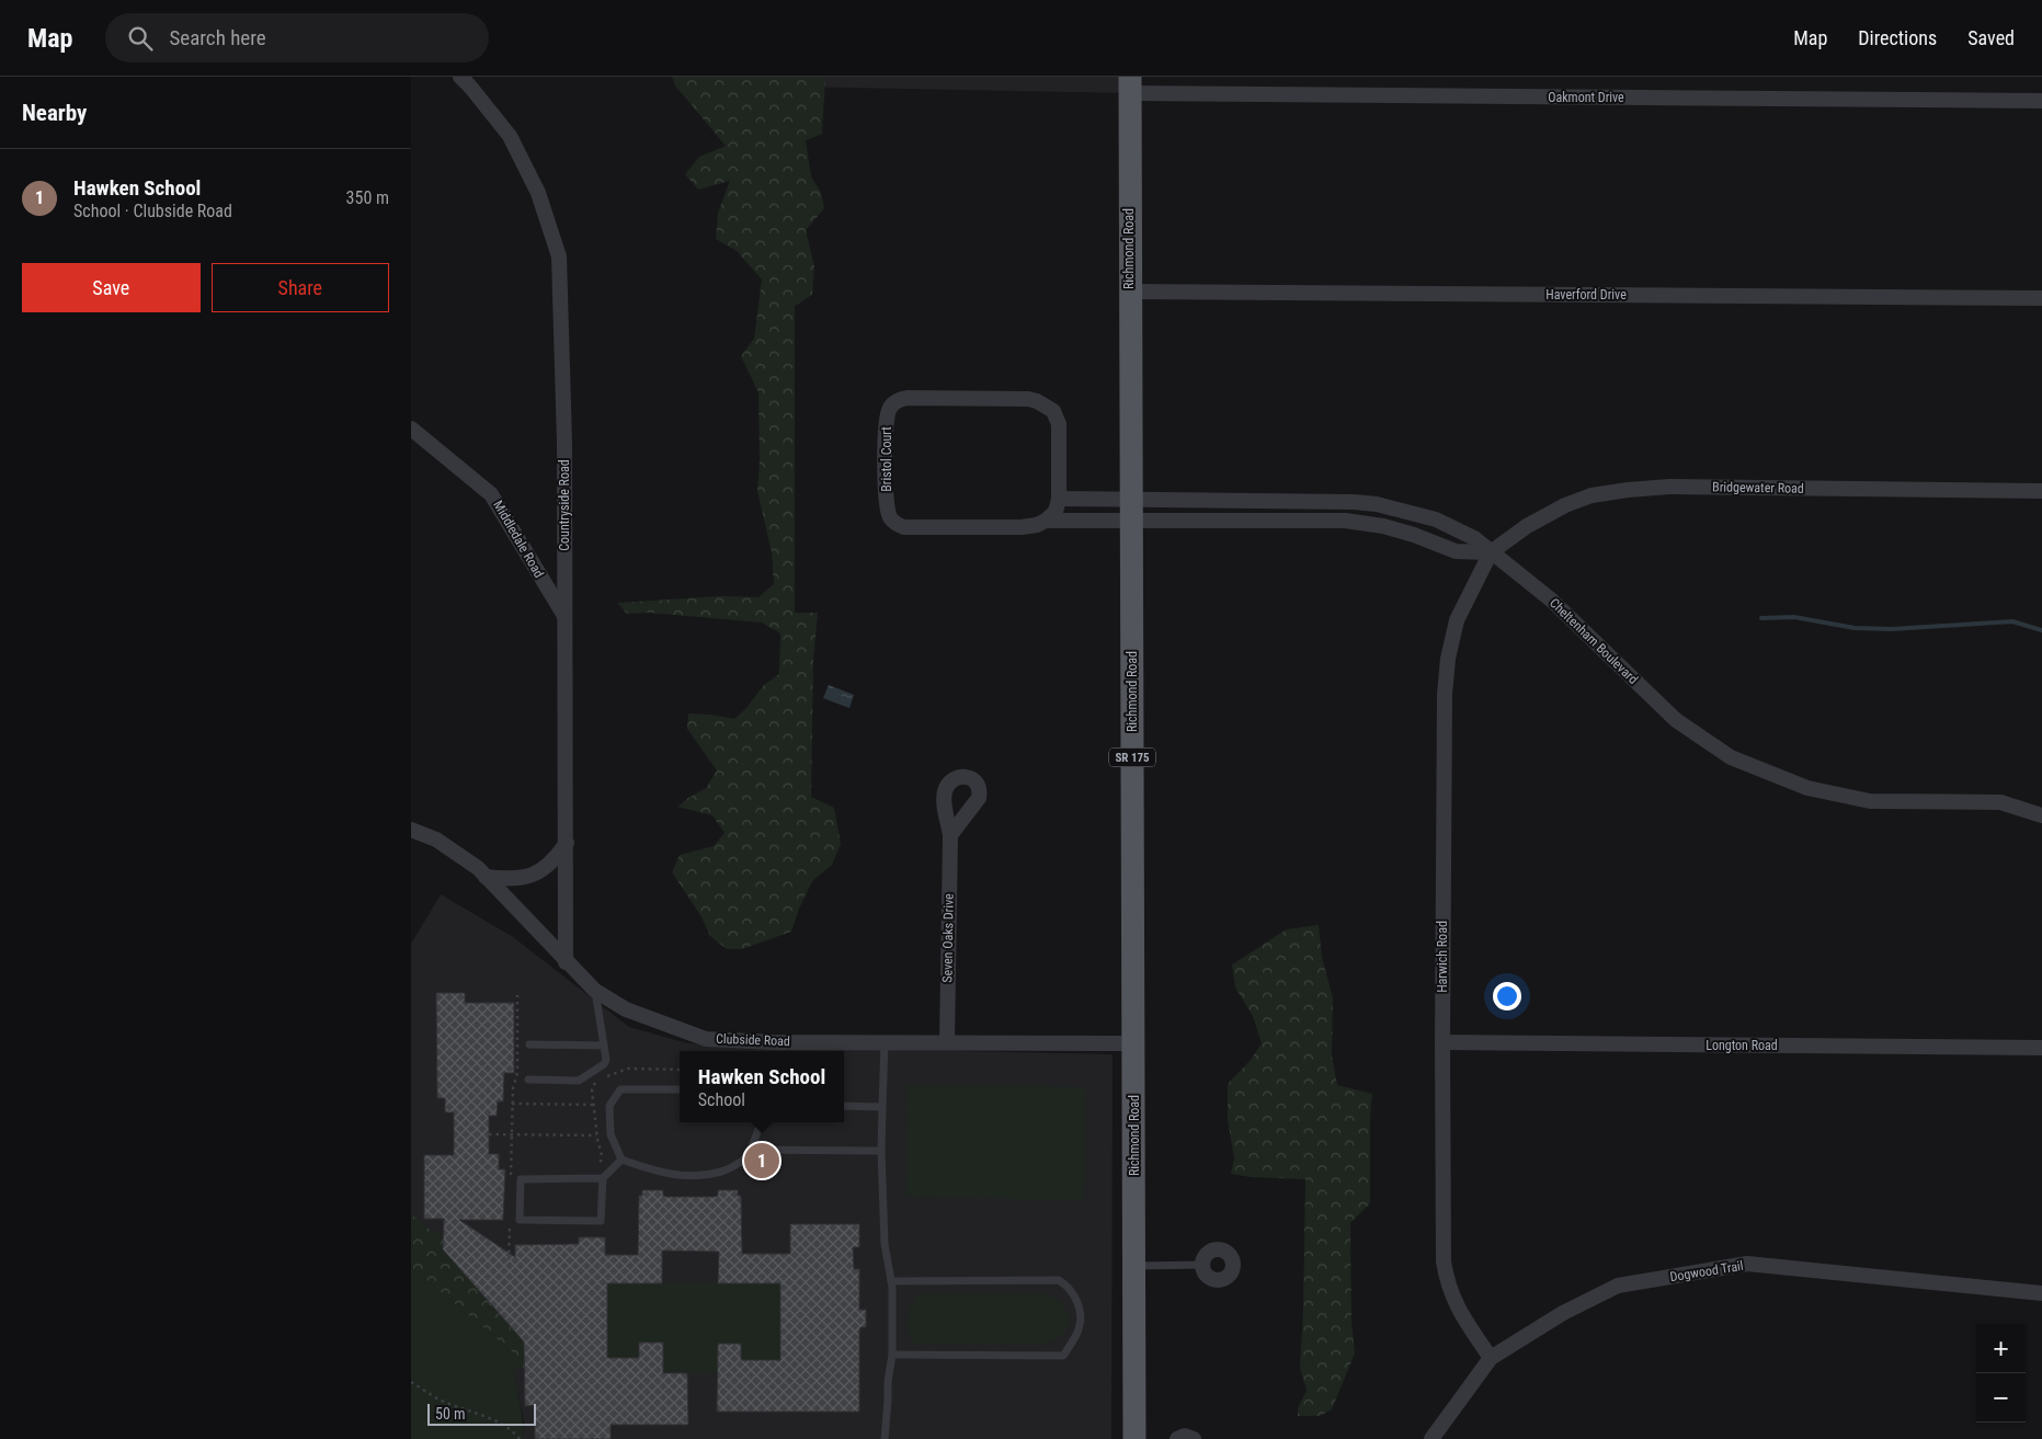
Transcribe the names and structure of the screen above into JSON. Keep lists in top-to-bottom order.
{
  "streets": {
    "main road": ["Richmond Road", "SR 175"],
    "street": [
      "Oakmont Drive",
      "Haverford Drive",
      "Bristol Court",
      "Bridgewater Road",
      "Countryside Road",
      "Middledale Road",
      "Cheltenham Boulevard",
      "Seven Oaks Drive",
      "Harwich Road",
      "Clubside Road",
      "Longton Road",
      "Dogwood Trail"
    ]
  },
  "crossings": [
    ["Oakmont Drive", "Richmond Road"],
    ["Richmond Road", "Haverford Drive"],
    ["Richmond Road", "Cheltenham Boulevard"],
    ["Richmond Road", "Clubside Road"],
    ["Bridgewater Road", "Cheltenham Boulevard"],
    ["Bridgewater Road", "Harwich Road"],
    ["Countryside Road", "Middledale Road"],
    ["Countryside Road", "Clubside Road"],
    ["Cheltenham Boulevard", "Harwich Road"],
    ["Seven Oaks Drive", "Clubside Road"],
    ["Harwich Road", "Longton Road"],
    ["Harwich Road", "Dogwood Trail"]
  ],
  "scale_bar": "50 m",
  "page": {
    "header": "Map",
    "search": "Search here",
    "nav": ["Map", "Directions", "Saved"],
    "heading": "Nearby",
    "list": [
      {
        "mark": "1",
        "name": "Hawken School",
        "note": "School · Clubside Road",
        "value": "350 m"
      }
    ],
    "buttons": ["Save", "Share"],
    "popup": ["Hawken School", "School"],
    "pins": "1",
    "map_buttons": ["+", "−"],
    "scale": "50 m"
  }
}
